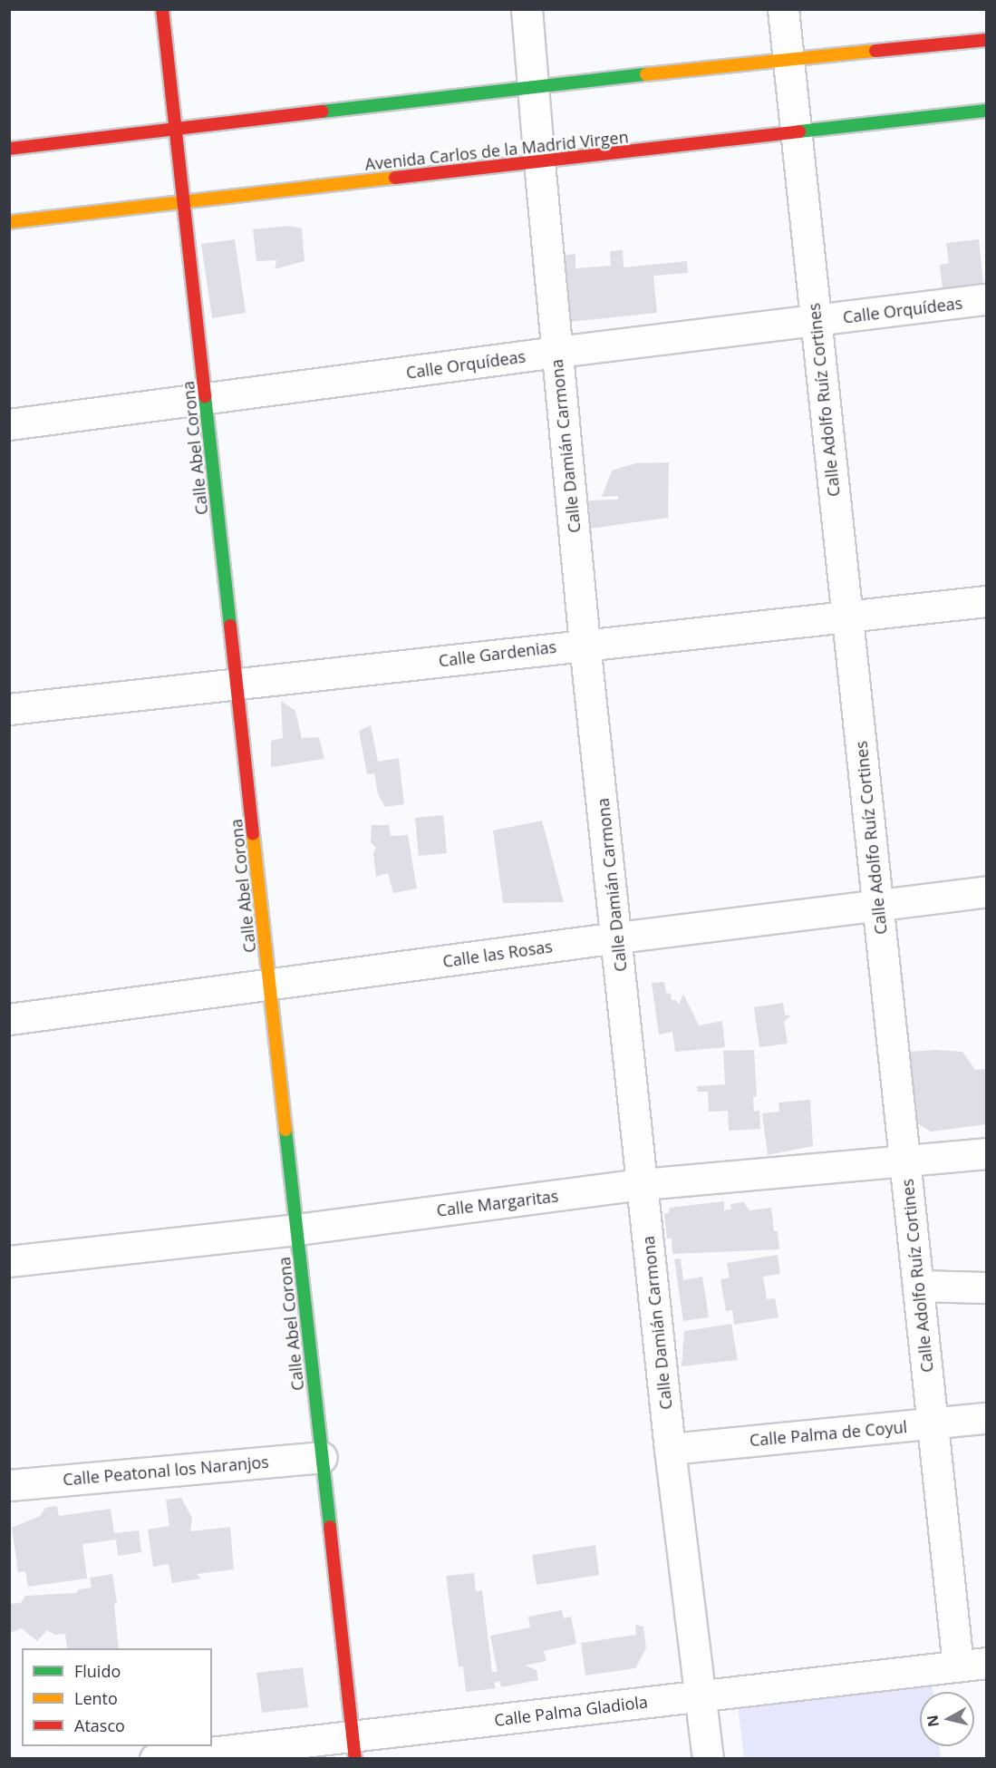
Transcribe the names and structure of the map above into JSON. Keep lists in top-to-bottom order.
{
  "streets": {
    "street": [
      "Avenida Carlos de la Madrid Virgen",
      "Calle Orquídeas",
      "Calle Adolfo Ruíz Cortines",
      "Calle Damián Carmona",
      "Calle Abel Corona",
      "Calle Gardenias",
      "Calle las Rosas",
      "Calle Margaritas",
      "Calle Palma de Coyul",
      "Calle Peatonal los Naranjos",
      "Calle Palma Gladiola"
    ]
  },
  "crossings": [
    ["Avenida Carlos de la Madrid Virgen", "Calle Adolfo Ruíz Cortines"],
    ["Avenida Carlos de la Madrid Virgen", "Calle Damián Carmona"],
    ["Avenida Carlos de la Madrid Virgen", "Calle Abel Corona"],
    ["Calle Orquídeas", "Calle Adolfo Ruíz Cortines"],
    ["Calle Orquídeas", "Calle Damián Carmona"],
    ["Calle Orquídeas", "Calle Abel Corona"],
    ["Calle Adolfo Ruíz Cortines", "Calle Gardenias"],
    ["Calle Adolfo Ruíz Cortines", "Calle las Rosas"],
    ["Calle Adolfo Ruíz Cortines", "Calle Margaritas"],
    ["Calle Adolfo Ruíz Cortines", "Calle Palma de Coyul"],
    ["Calle Adolfo Ruíz Cortines", "Calle Palma Gladiola"],
    ["Calle Damián Carmona", "Calle Gardenias"],
    ["Calle Damián Carmona", "Calle las Rosas"],
    ["Calle Damián Carmona", "Calle Margaritas"],
    ["Calle Damián Carmona", "Calle Palma de Coyul"],
    ["Calle Damián Carmona", "Calle Palma Gladiola"],
    ["Calle Abel Corona", "Calle Gardenias"],
    ["Calle Abel Corona", "Calle las Rosas"],
    ["Calle Abel Corona", "Calle Margaritas"],
    ["Calle Abel Corona", "Calle Peatonal los Naranjos"],
    ["Calle Abel Corona", "Calle Palma Gladiola"]
  ],
  "legend": ["Fluido", "Lento", "Atasco"],
  "north": "left"
}
